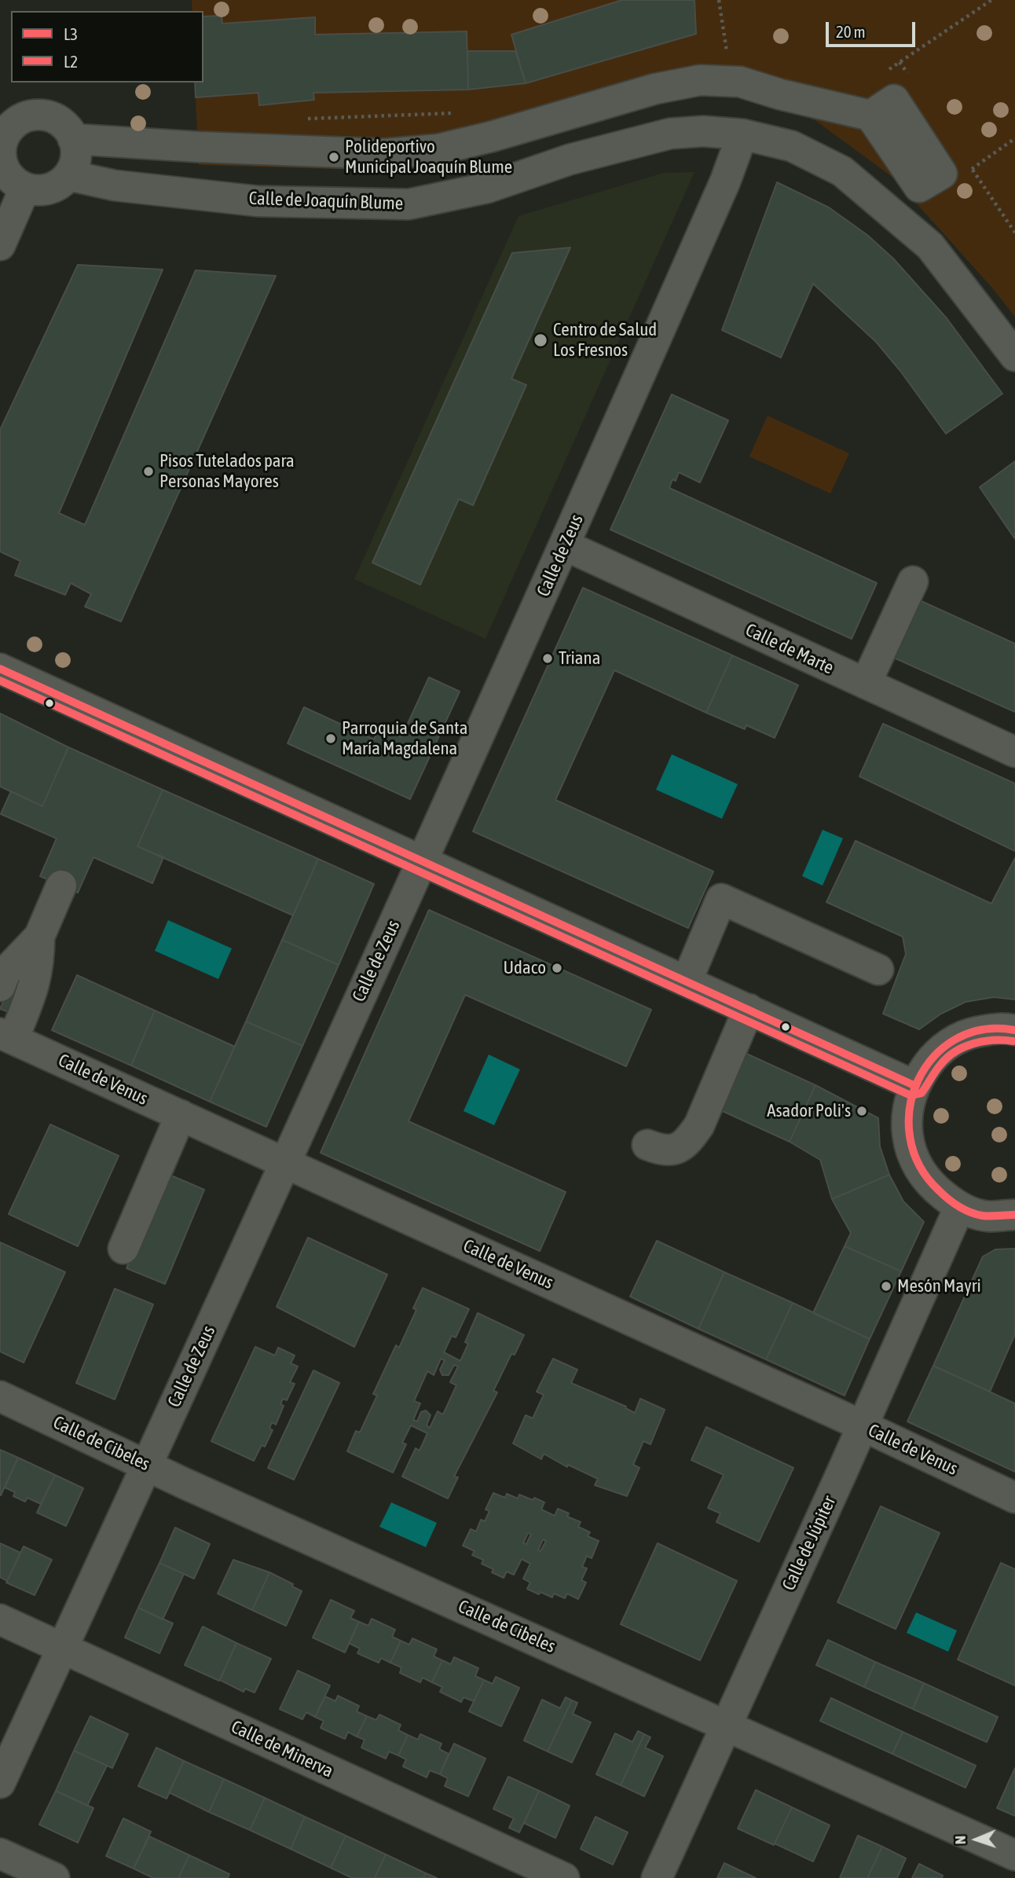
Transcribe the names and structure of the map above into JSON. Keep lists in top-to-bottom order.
{
  "streets": {
    "street": [
      "Calle de Joaquín Blume",
      "Calle de Zeus",
      "Calle de Marte",
      "Calle de Venus",
      "Calle de Cibeles",
      "Calle de Júpiter",
      "Calle de Minerva"
    ]
  },
  "crossings": [
    ["Calle de Joaquín Blume", "Calle de Zeus"],
    ["Calle de Zeus", "Calle de Marte"],
    ["Calle de Zeus", "Calle de Venus"],
    ["Calle de Zeus", "Calle de Cibeles"],
    ["Calle de Zeus", "Calle de Minerva"],
    ["Calle de Venus", "Calle de Júpiter"],
    ["Calle de Cibeles", "Calle de Júpiter"]
  ],
  "places": [
    "Polideportivo Municipal Joaquín Blume",
    "Centro de Salud Los Fresnos",
    "Pisos Tutelados para Personas Mayores",
    "Triana",
    "Parroquia de Santa María Magdalena",
    "Udaco",
    "Asador Poli's",
    "Mesón Mayri"
  ],
  "lines": ["transit line L3", "transit line L2"],
  "legend": ["L3", "L2"],
  "scale_bar": "20 m",
  "north": "left"
}
